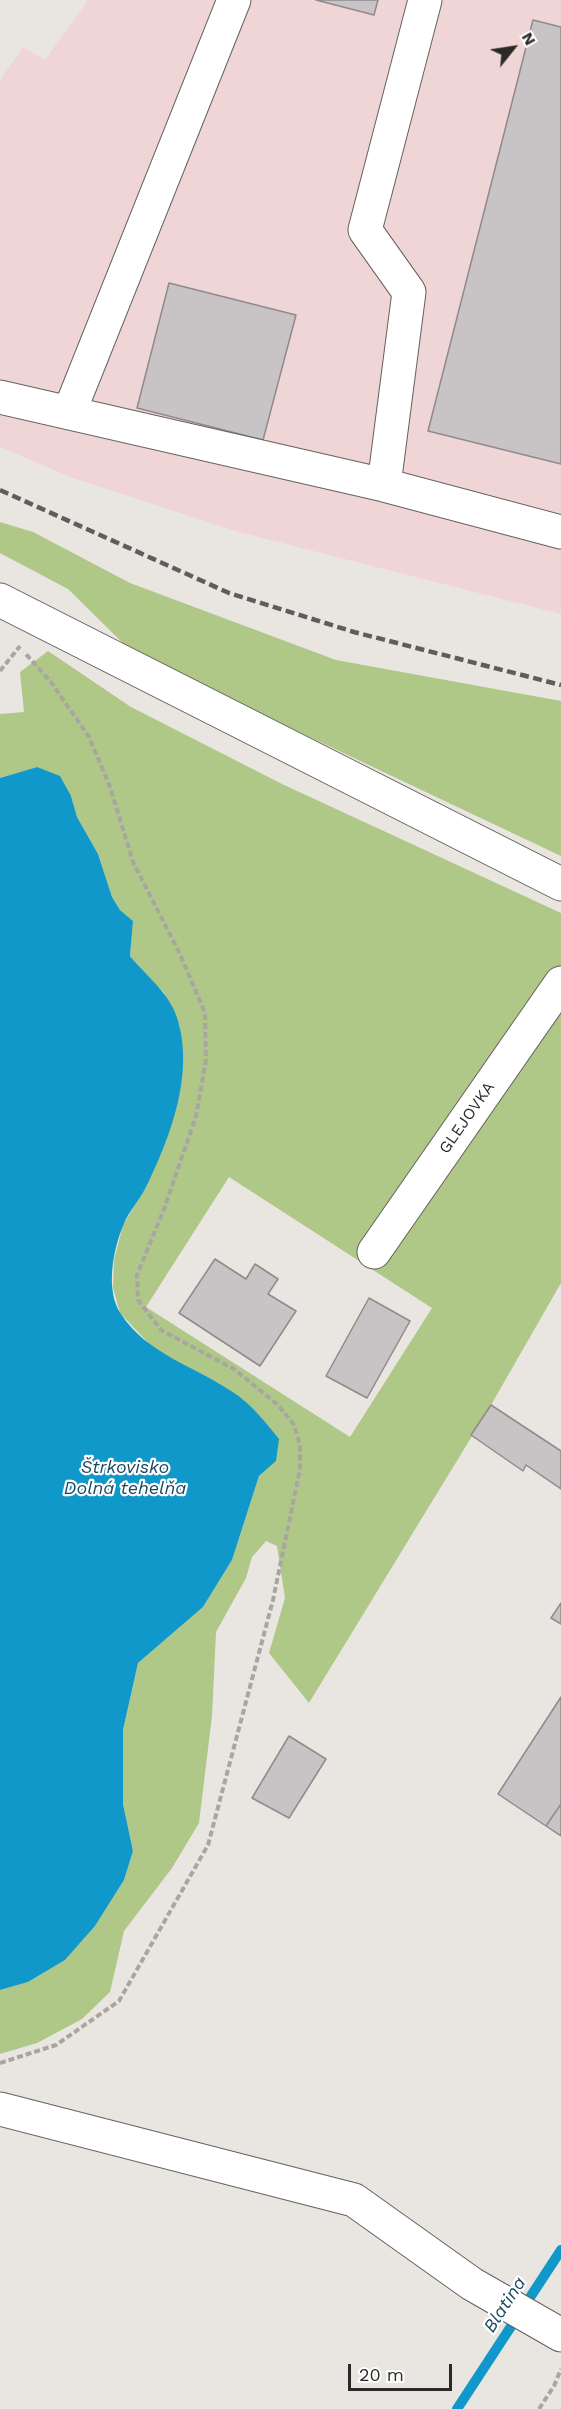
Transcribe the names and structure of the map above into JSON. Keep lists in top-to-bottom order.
{
  "streets": {
    "street": ["GLEJOVKA"]
  },
  "water": ["Štrkovisko Dolná tehelňa", "Blatina"],
  "scale_bar": "20 m",
  "north": "top right"
}
